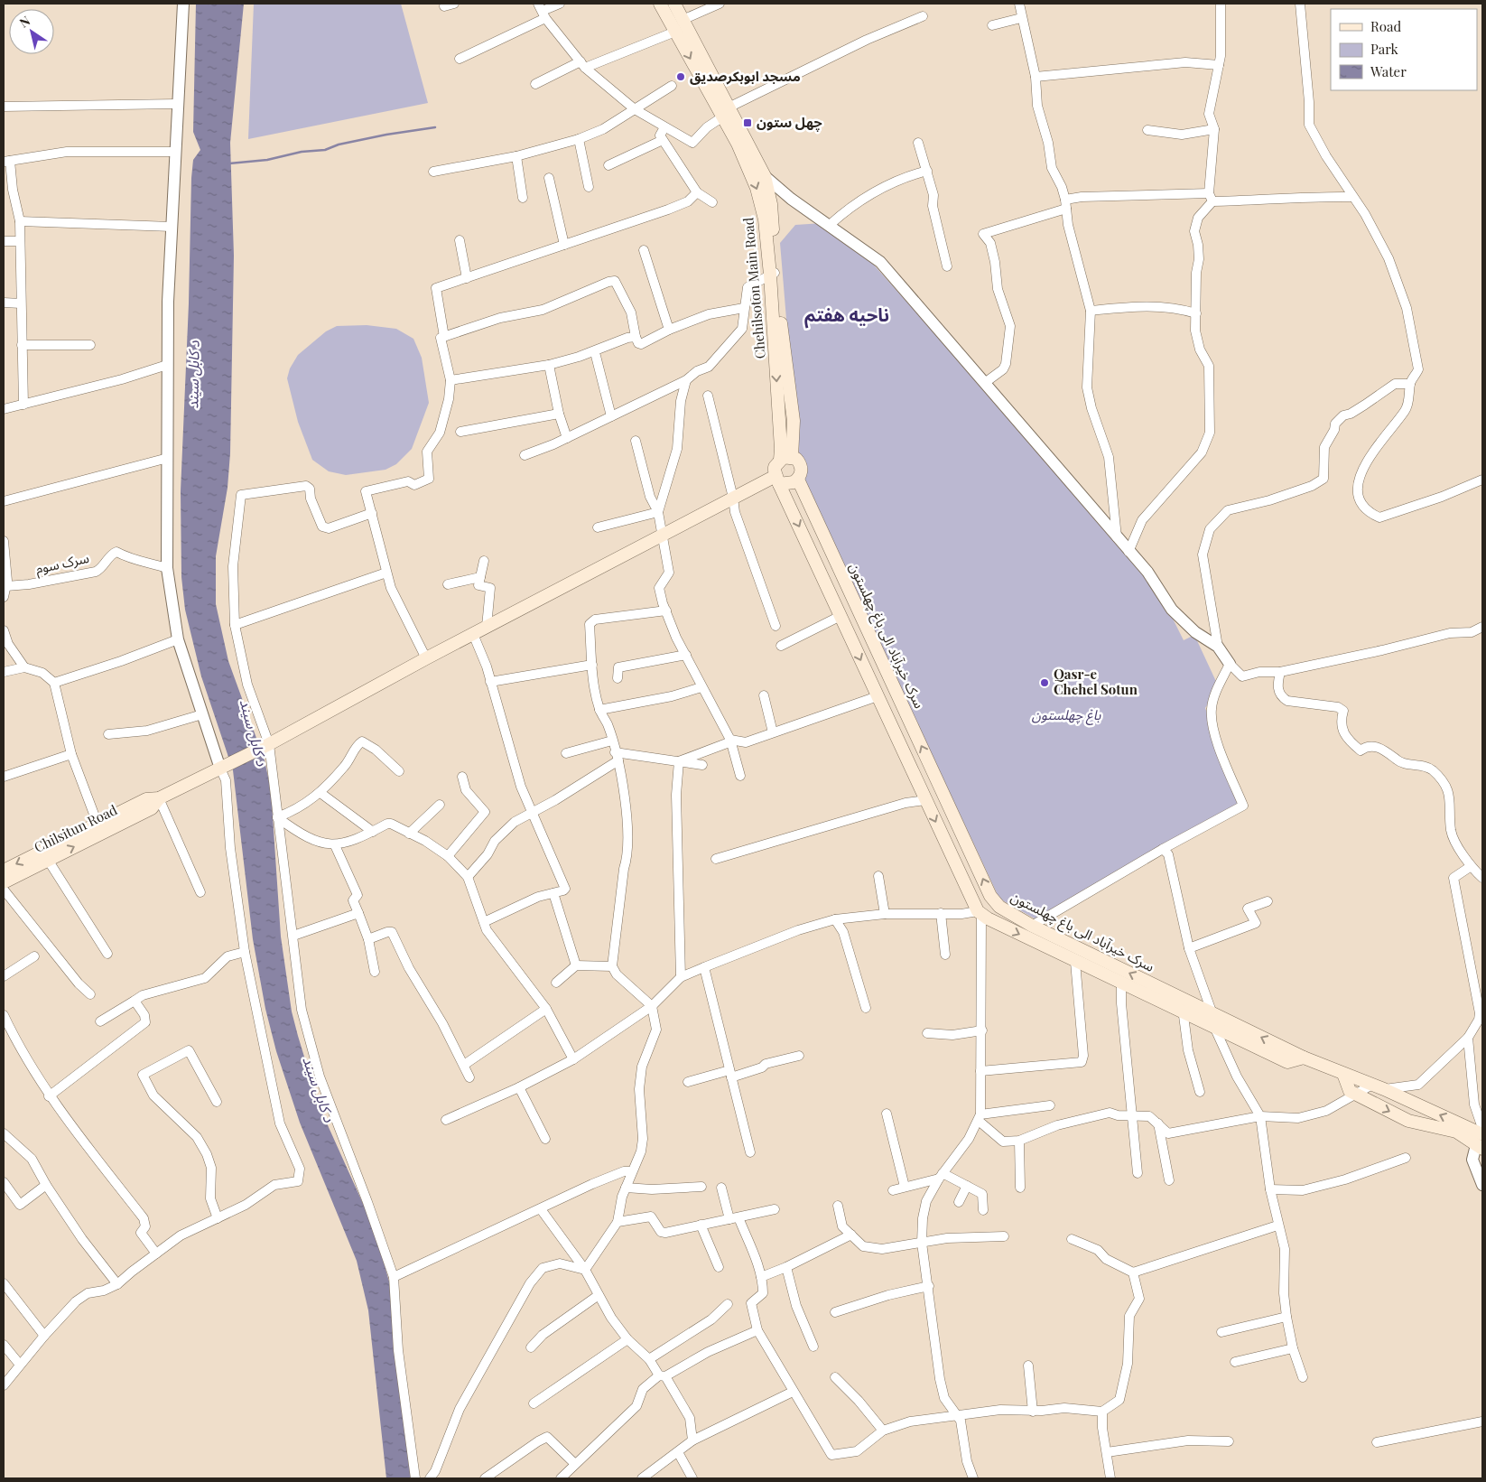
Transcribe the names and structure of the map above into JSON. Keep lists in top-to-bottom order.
{
  "streets": {
    "main road": ["Chehilsoton Main Road", "سرک خیرآباد الی باغ چهلستون", "Chilsitun Road"],
    "street": ["سرک سوم"]
  },
  "crossings": [
    ["Chehilsoton Main Road", "سرک خیرآباد الی باغ چهلستون"],
    ["Chehilsoton Main Road", "Chilsitun Road"],
    ["سرک خیرآباد الی باغ چهلستون", "Chilsitun Road"]
  ],
  "districts": ["ناحیه هفتم"],
  "water": ["د کابل سيند"],
  "parks": ["باغ چهلستون"],
  "places": {
    "other": ["مسجد ابوبکرصدیق", "Qasr-e Chehel Sotun"],
    "transit": ["چهل ستون"]
  },
  "legend": ["Road", "Park", "Water"],
  "north": "top left"
}
